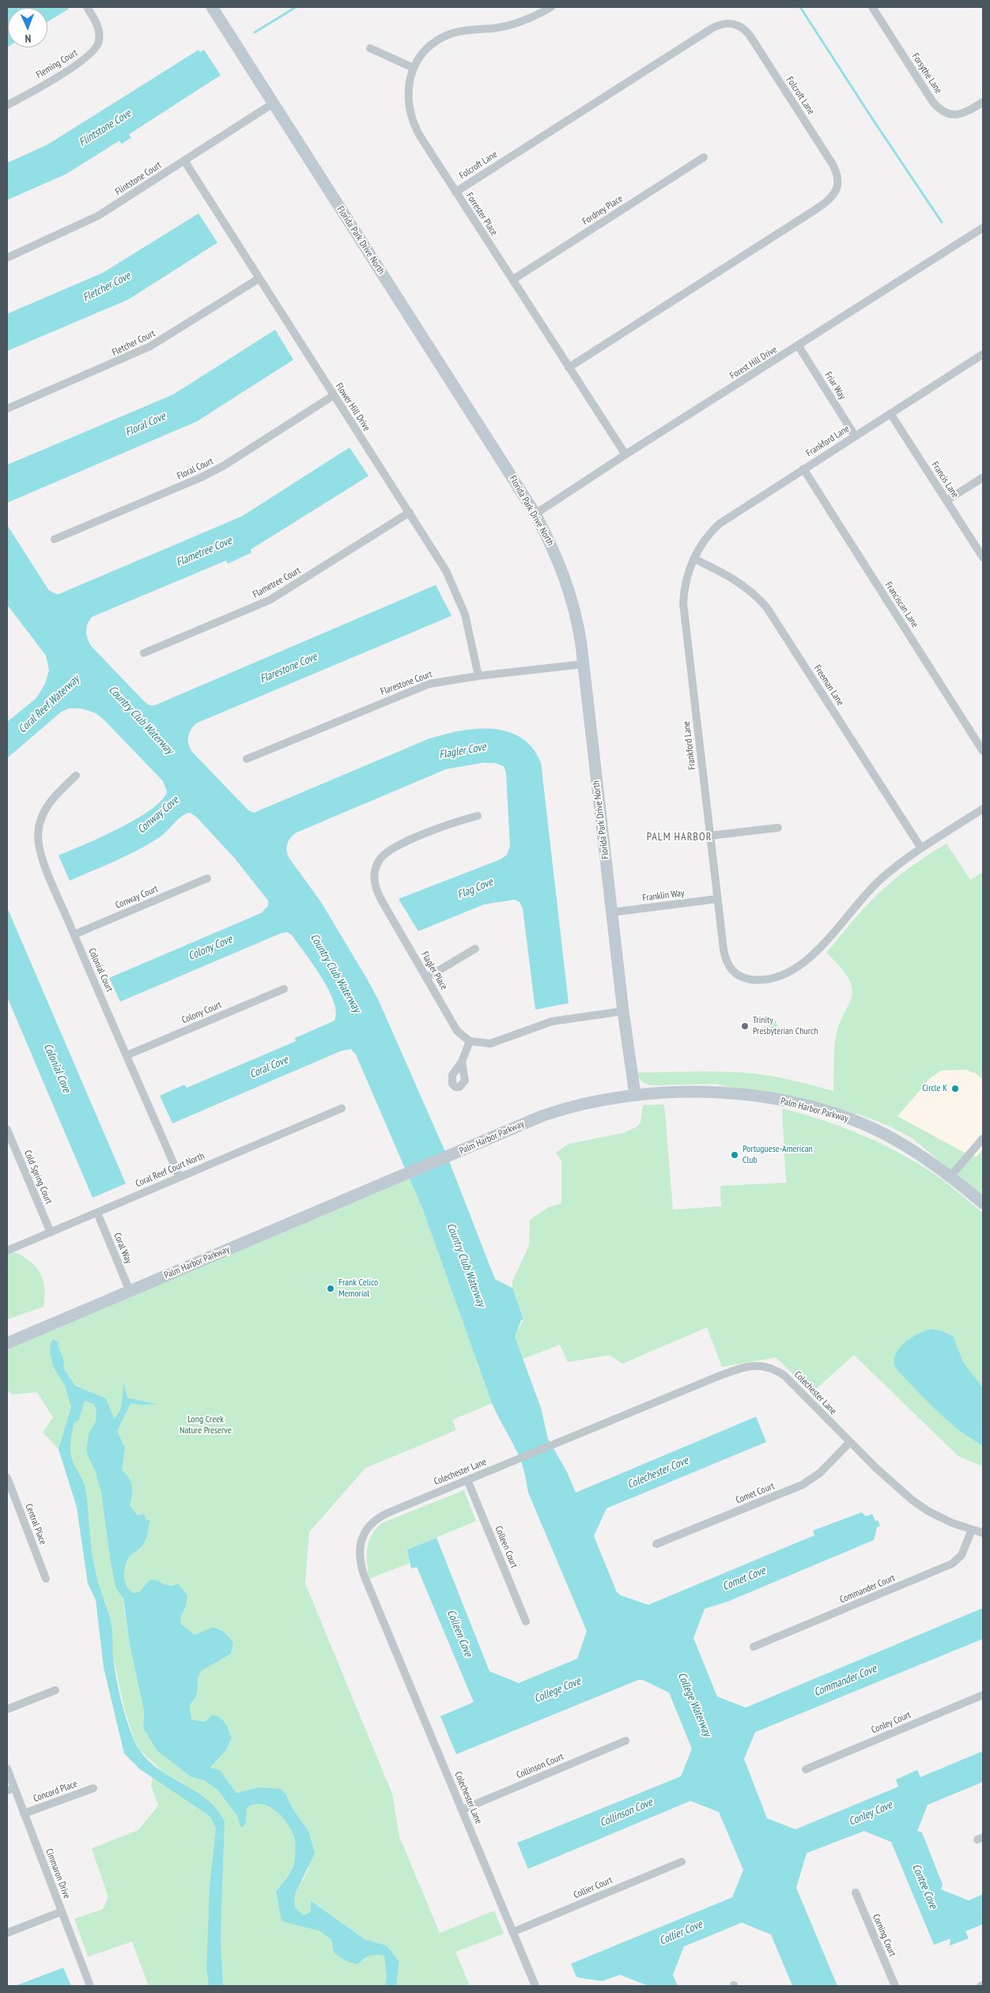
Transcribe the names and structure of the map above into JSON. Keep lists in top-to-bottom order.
{
  "streets": {
    "street": [
      "Fleming Court",
      "Forsythe Lane",
      "Folcroft Lane",
      "Flintstone Court",
      "Fordney Place",
      "Forrester Place",
      "Florida Park Drive North",
      "Fletcher Court",
      "Forest Hill Drive",
      "Friar Way",
      "Flower Hill Drive",
      "Frankford Lane",
      "Floral Court",
      "Francis Lane",
      "Flametree Court",
      "Franciscan Lane",
      "Flarestone Court",
      "Freeman Lane",
      "Franklin Way",
      "Conway Court",
      "Colonial Court",
      "Flagler Place",
      "Colony Court",
      "Palm Harbor Parkway",
      "Coral Reef Court North",
      "Cold Spring Court",
      "Coral Way",
      "Colechester Lane",
      "Comet Court",
      "Central Place",
      "Colleen Court",
      "Commander Court",
      "Conley Court",
      "Collinson Court",
      "Concord Place",
      "Cimmaron Drive",
      "Collier Court",
      "Corning Court"
    ]
  },
  "crossings": [
    ["Folcroft Lane", "Forrester Place"],
    ["Flintstone Court", "Florida Park Drive North"],
    ["Flintstone Court", "Flower Hill Drive"],
    ["Fordney Place", "Forrester Place"],
    ["Forrester Place", "Forest Hill Drive"],
    ["Florida Park Drive North", "Forest Hill Drive"],
    ["Florida Park Drive North", "Flarestone Court"],
    ["Florida Park Drive North", "Franklin Way"],
    ["Florida Park Drive North", "Palm Harbor Parkway"],
    ["Fletcher Court", "Flower Hill Drive"],
    ["Forest Hill Drive", "Friar Way"],
    ["Friar Way", "Frankford Lane"],
    ["Flower Hill Drive", "Floral Court"],
    ["Flower Hill Drive", "Flametree Court"],
    ["Flower Hill Drive", "Flarestone Court"],
    ["Frankford Lane", "Francis Lane"],
    ["Frankford Lane", "Franciscan Lane"],
    ["Frankford Lane", "Freeman Lane"],
    ["Frankford Lane", "Franklin Way"],
    ["Conway Court", "Colonial Court"],
    ["Colonial Court", "Colony Court"],
    ["Colonial Court", "Coral Reef Court North"],
    ["Palm Harbor Parkway", "Coral Way"],
    ["Coral Reef Court North", "Cold Spring Court"],
    ["Coral Reef Court North", "Coral Way"],
    ["Colechester Lane", "Comet Court"],
    ["Colechester Lane", "Colleen Court"],
    ["Colechester Lane", "Commander Court"],
    ["Colechester Lane", "Collinson Court"],
    ["Colechester Lane", "Collier Court"],
    ["Concord Place", "Cimmaron Drive"]
  ],
  "districts": ["PALM HARBOR"],
  "water": [
    "Flintstone Cove",
    "Fletcher Cove",
    "Floral Cove",
    "Flametree Cove",
    "Flarestone Cove",
    "Coral Reef Waterway",
    "Country Club Waterway",
    "Flagler Cove",
    "Conway Cove",
    "Flag Cove",
    "Colony Cove",
    "Coral Cove",
    "Colonial Cove",
    "Colechester Cove",
    "Comet Cove",
    "Colleen Cove",
    "Commander Cove",
    "College Cove",
    "College Waterway",
    "Collinson Cove",
    "Conley Cove",
    "Contee Cove",
    "Collier Cove"
  ],
  "parks": ["Long Creek Nature Preserve"],
  "places": [
    "Trinity Presbyterian Church",
    "Circle K",
    "Portuguese-American Club",
    "Frank Celico Memorial"
  ],
  "north": "bottom"
}
